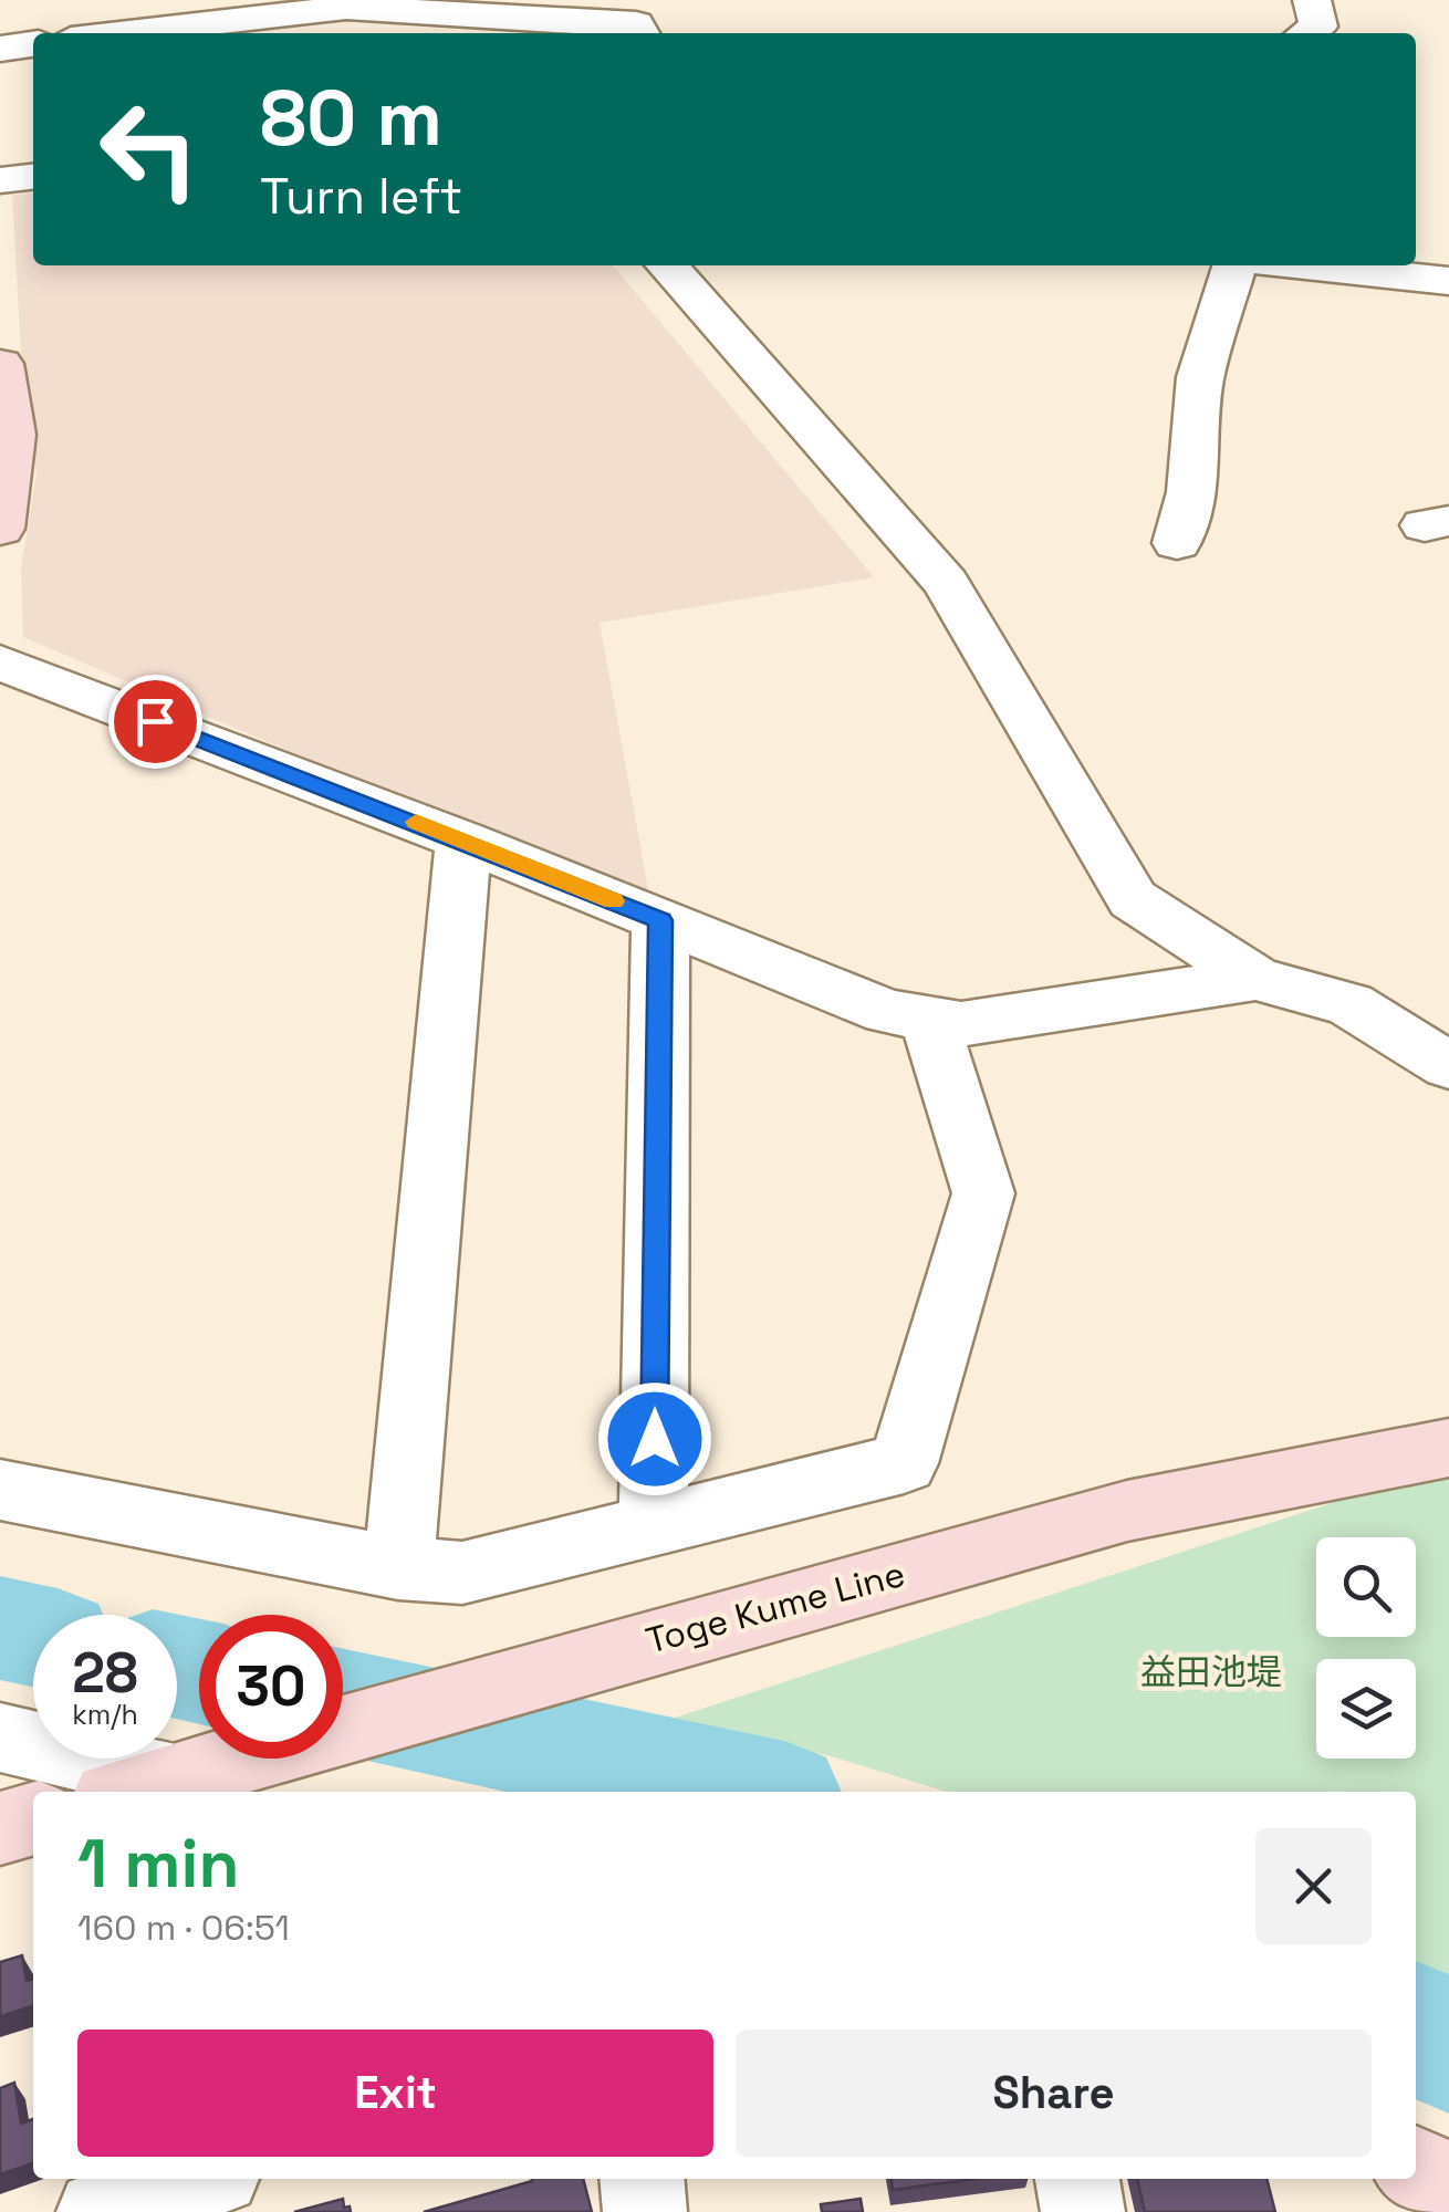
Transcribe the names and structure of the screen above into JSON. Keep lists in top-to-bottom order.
{
  "streets": {
    "main road": ["Toge Kume Line"]
  },
  "parks": ["益田池堤"],
  "page": {
    "turn": ["80 m", "Turn left"],
    "speed": "28 km/h",
    "limit": "30",
    "heading": ["1 min", "160 m · 06:51"],
    "buttons": ["Exit", "Share"]
  }
}
